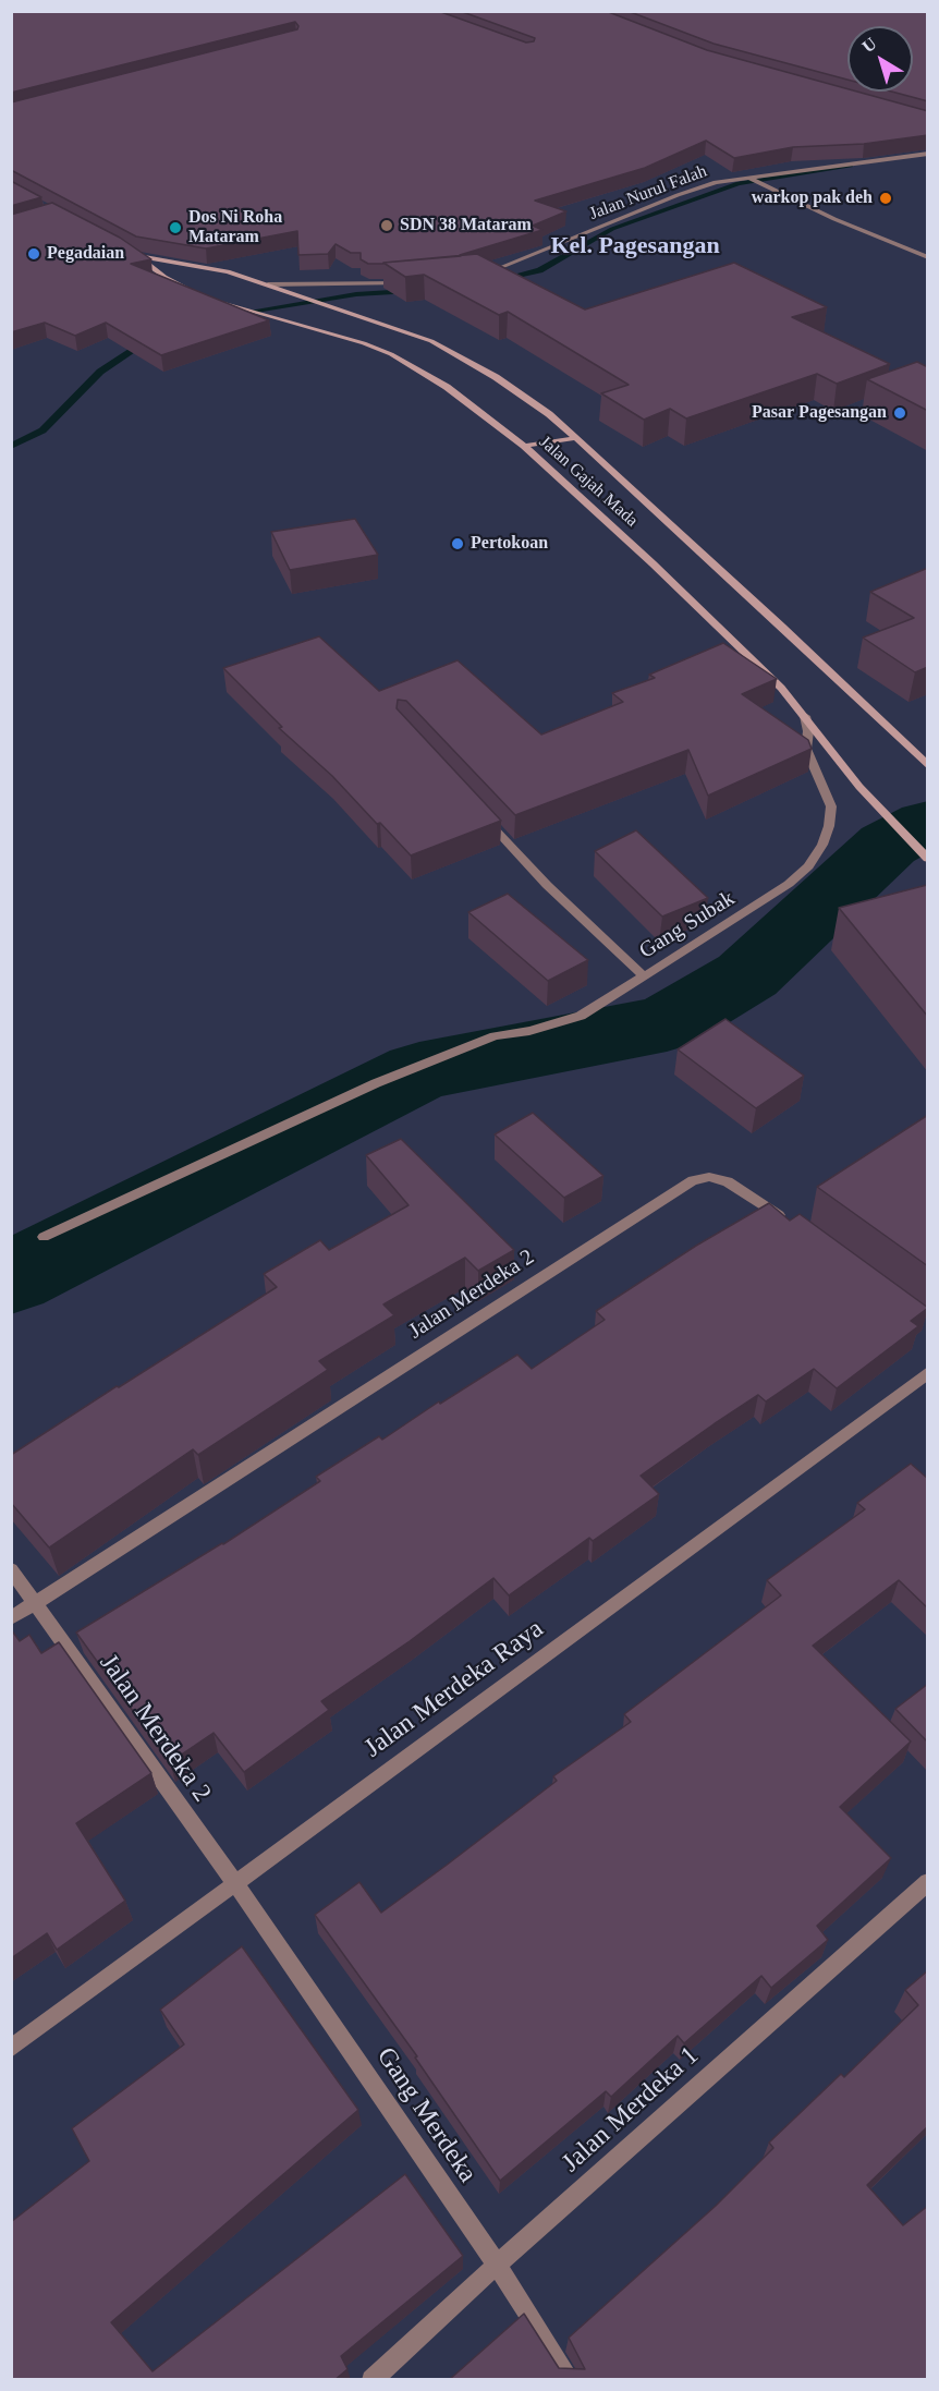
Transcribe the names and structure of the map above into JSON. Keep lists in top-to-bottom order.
{
  "streets": {
    "main road": ["Jalan Gajah Mada"],
    "street": [
      "Jalan Nurul Falah",
      "Gang Subak",
      "Jalan Merdeka 2",
      "Jalan Merdeka Raya",
      "Jalan Merdeka 1",
      "Gang Merdeka"
    ]
  },
  "crossings": [
    ["Jalan Gajah Mada", "Gang Subak"],
    ["Jalan Merdeka 2", "Jalan Merdeka Raya"],
    ["Jalan Merdeka 2", "Gang Merdeka"],
    ["Jalan Merdeka Raya", "Gang Merdeka"],
    ["Jalan Merdeka 1", "Gang Merdeka"]
  ],
  "districts": ["Kel. Pagesangan"],
  "places": [
    "warkop pak deh",
    "SDN 38 Mataram",
    "Dos Ni Roha Mataram",
    "Pegadaian",
    "Pasar Pagesangan",
    "Pertokoan"
  ],
  "north": "top left"
}
